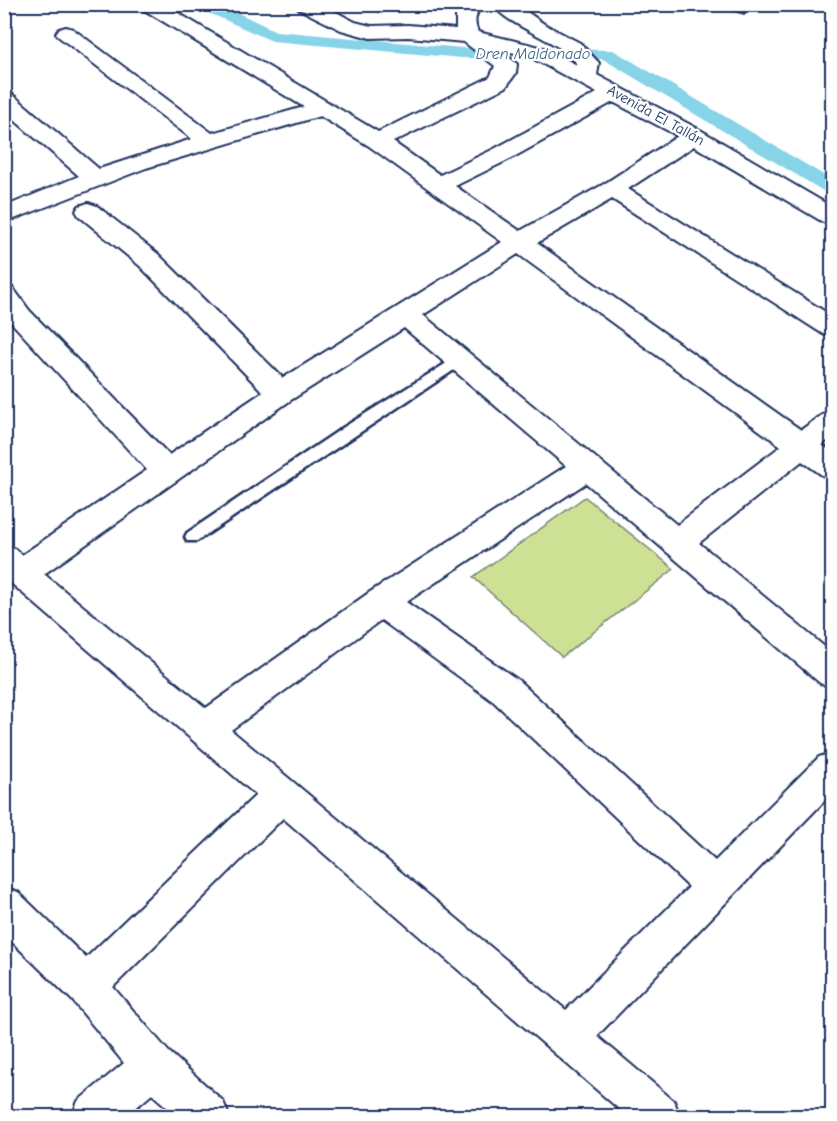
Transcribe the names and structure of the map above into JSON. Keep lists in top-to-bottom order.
{
  "streets": {
    "street": ["Avenida El Tallán"]
  },
  "water": ["Dren Maldonado"]
}
